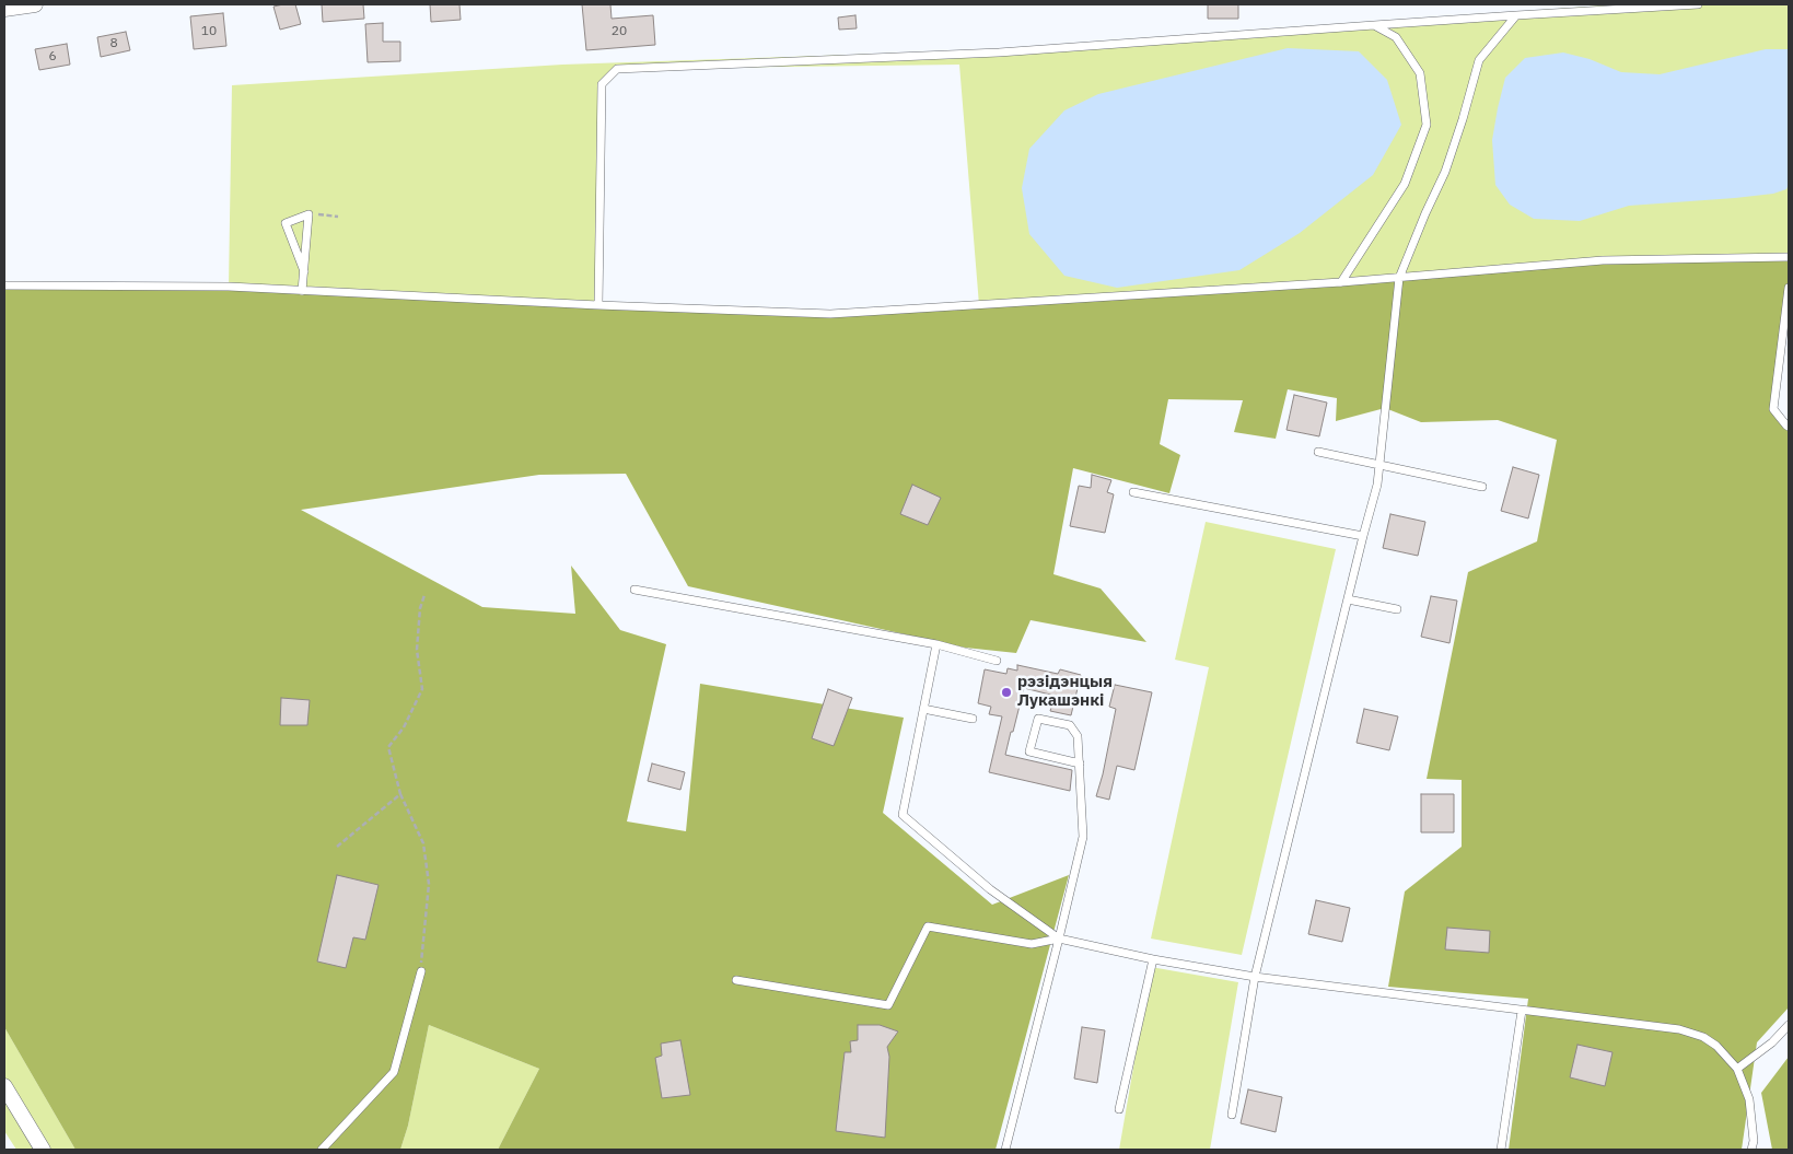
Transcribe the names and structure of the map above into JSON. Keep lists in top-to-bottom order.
{
  "places": ["рэзідэнцыя Лукашэнкі"],
  "house_numbers": [
    "10",
    "20",
    "8",
    "6"
  ]
}
